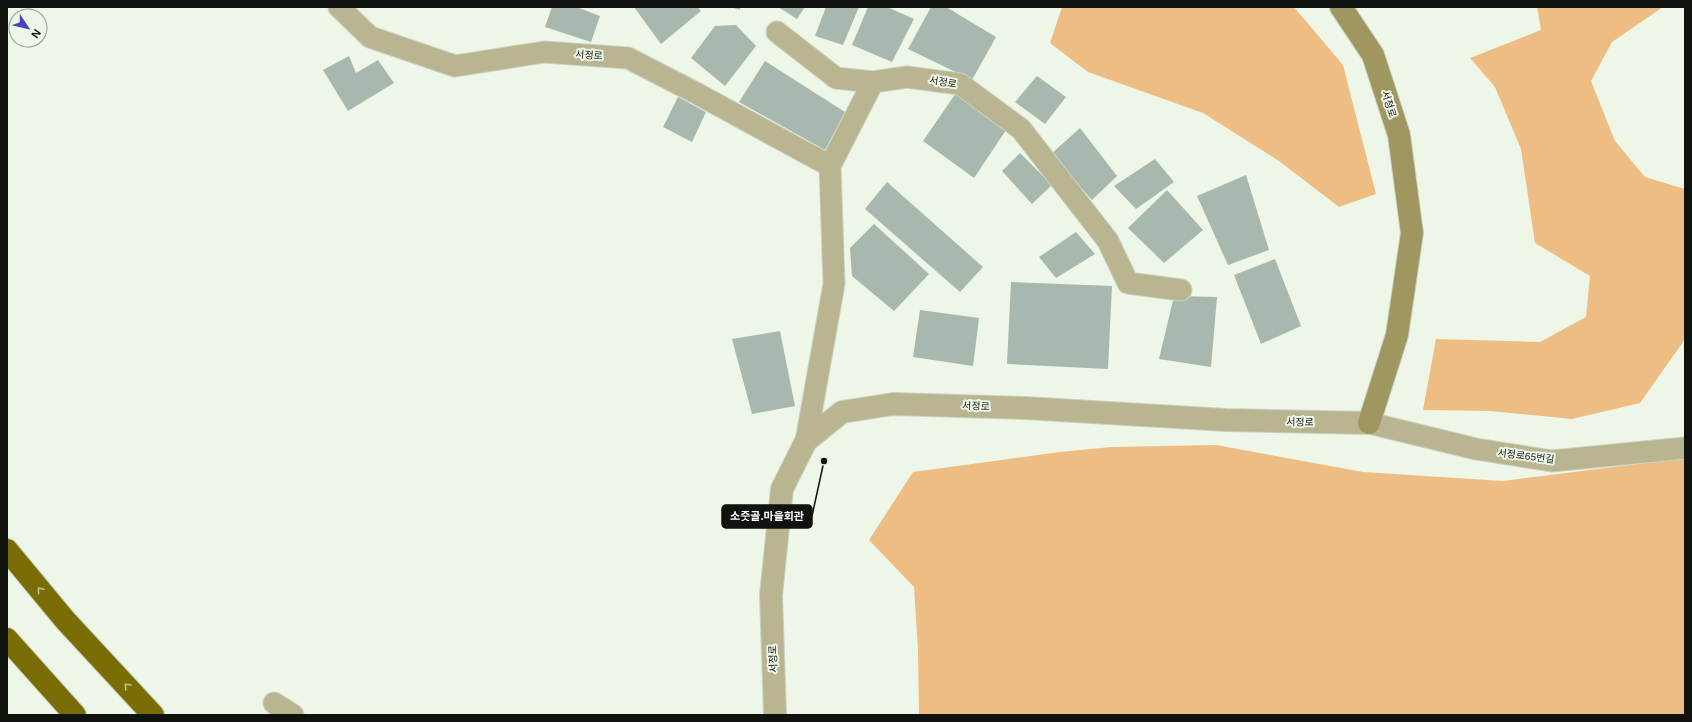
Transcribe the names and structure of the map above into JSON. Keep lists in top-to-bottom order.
{
  "streets": {
    "main road": ["서정로"],
    "street": ["서정로65번길"]
  },
  "crossings": [
    ["서정로", "서정로65번길"]
  ],
  "places": ["소줏골.마을회관"],
  "north": "bottom right"
}
